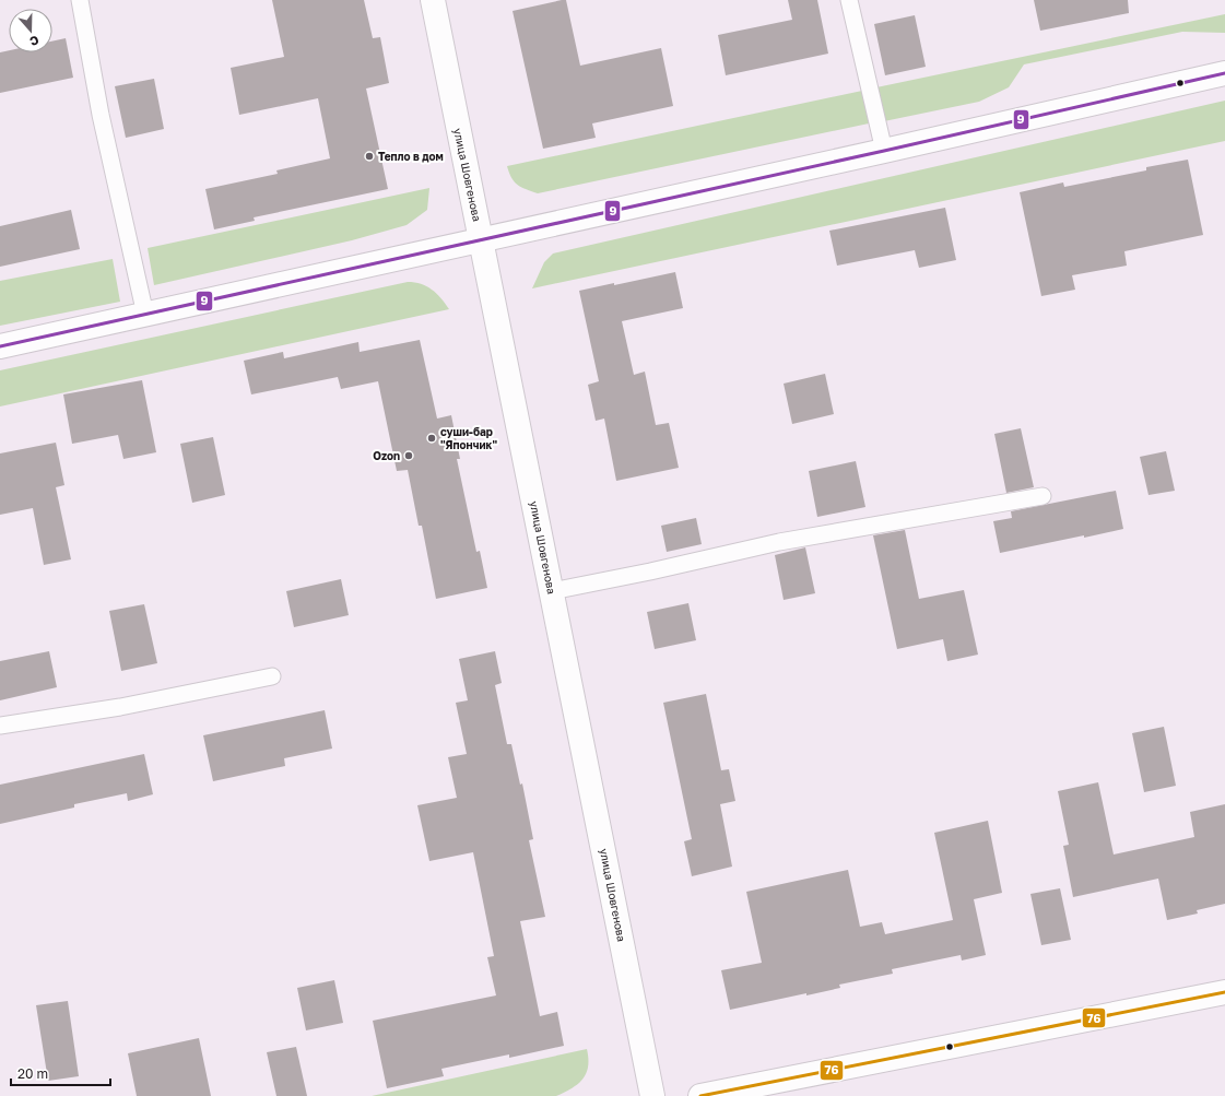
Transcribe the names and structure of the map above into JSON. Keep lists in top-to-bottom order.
{
  "streets": {
    "main road": ["улица Шовгенова"]
  },
  "places": ["Тепло в дом", "суши-бар \"Япончик\"", "Ozon"],
  "lines": ["transit line 9", "transit line 76"],
  "scale_bar": "20 m",
  "north": "bottom"
}
